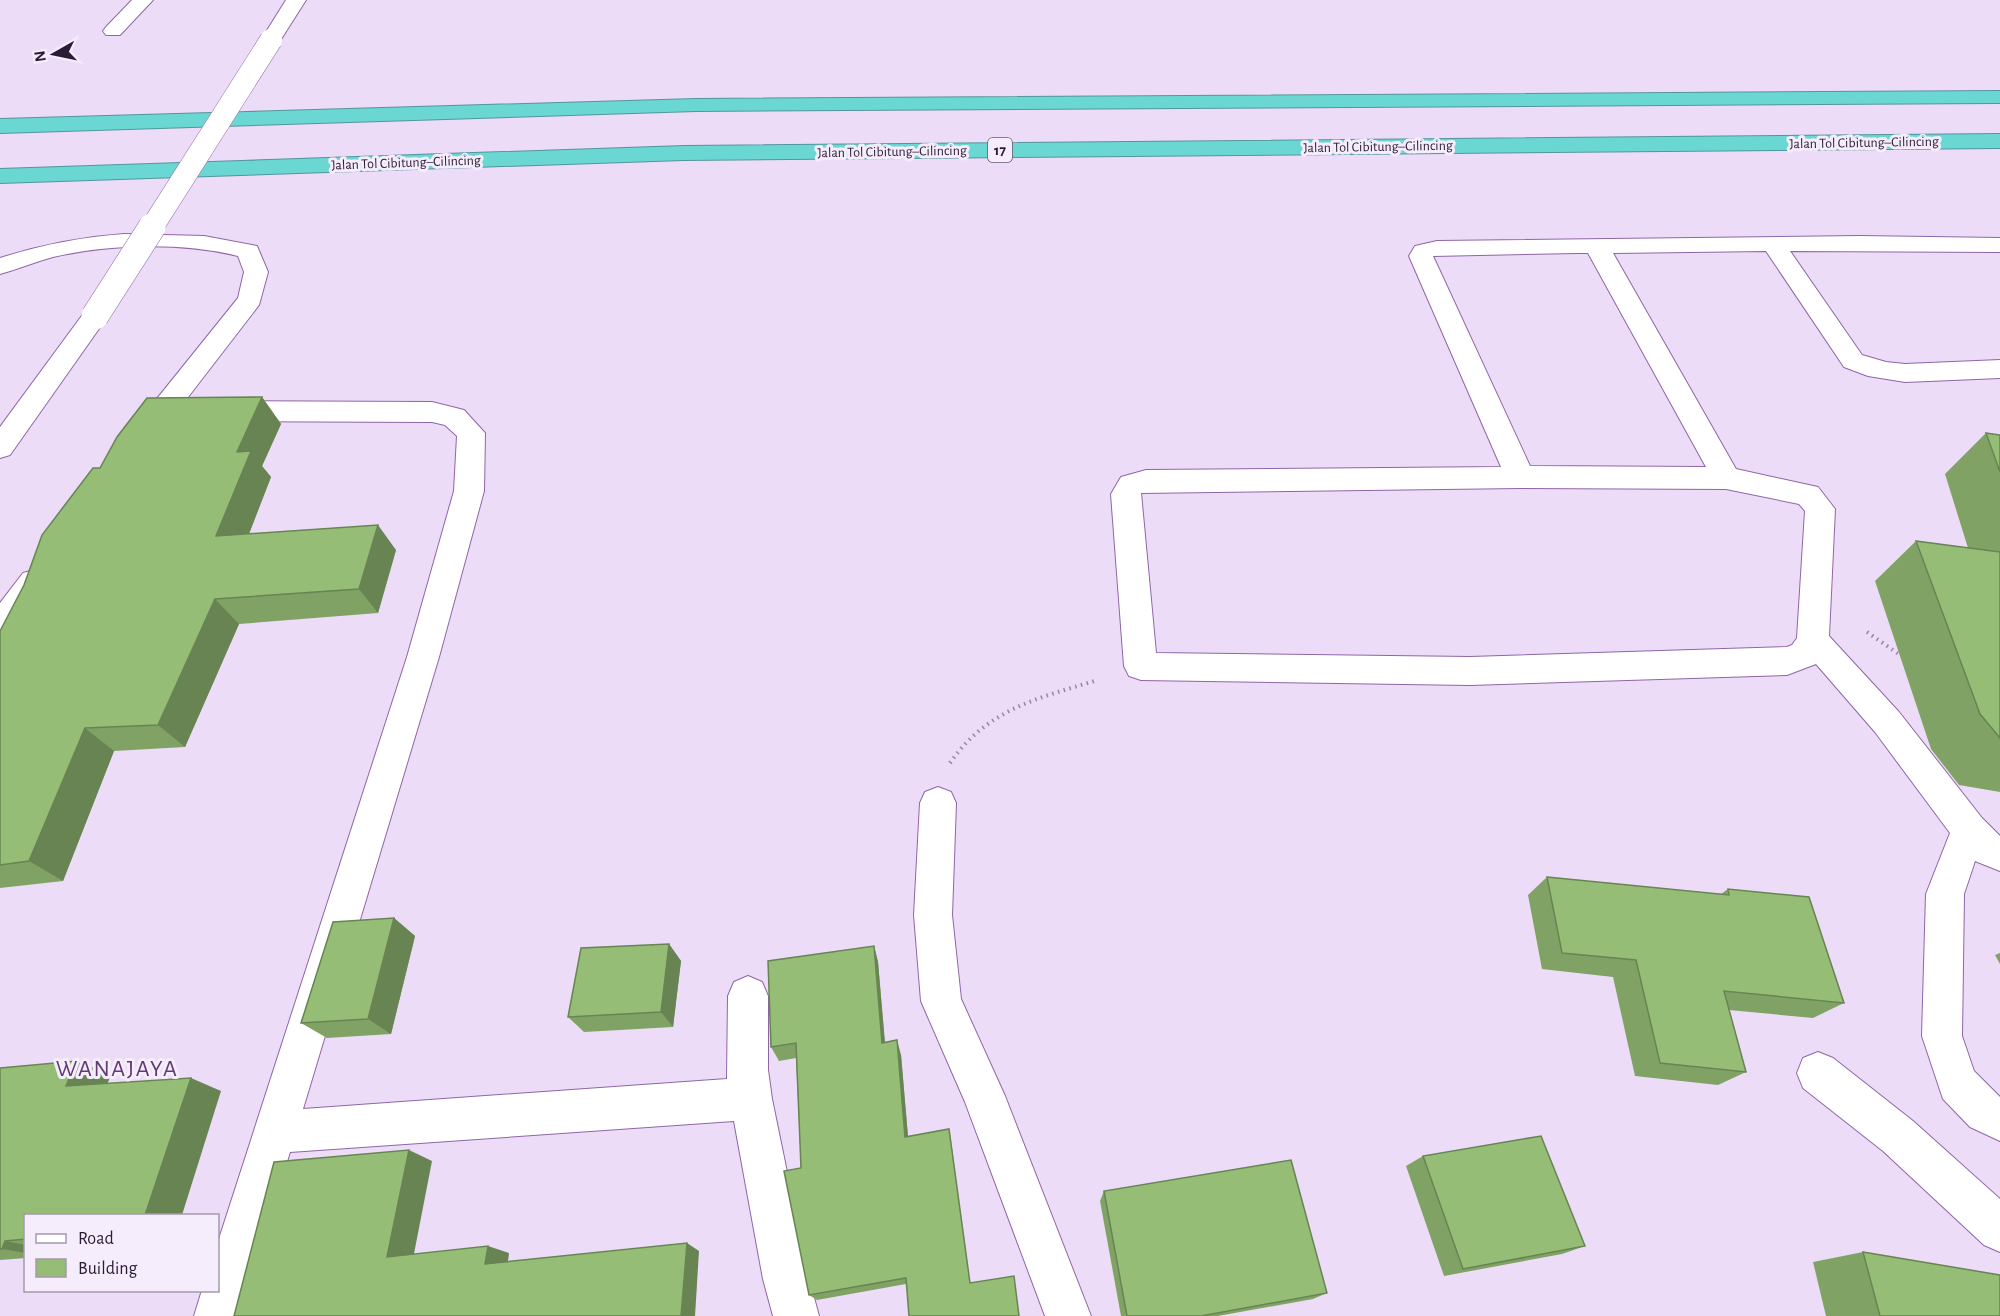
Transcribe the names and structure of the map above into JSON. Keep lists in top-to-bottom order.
{
  "streets": {
    "highway": ["Jalan Tol Cibitung–Cilincing", "17"]
  },
  "districts": ["WANAJAYA"],
  "legend": ["Road", "Building"],
  "north": "left"
}
